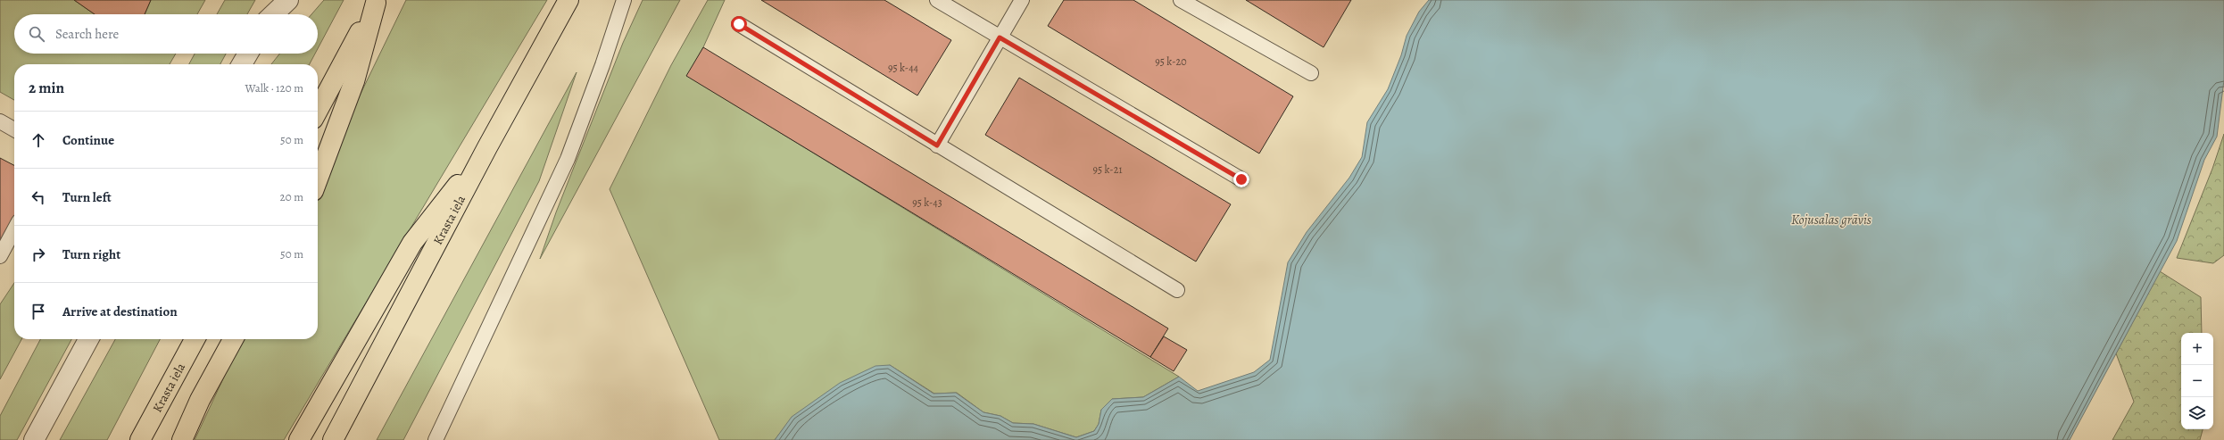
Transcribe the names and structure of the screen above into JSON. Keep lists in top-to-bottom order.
{
  "streets": {
    "highway": ["Krasta iela"]
  },
  "water": ["Kojusalas grāvis"],
  "house_numbers": [
    "95 k-20",
    "95 k-44",
    "95 k-21",
    "95 k-43"
  ],
  "page": {
    "search": "Search here",
    "heading": ["2 min", "Walk · 120 m"],
    "list": [
      ["Continue", "50 m"],
      ["Turn left", "20 m"],
      ["Turn right", "50 m"],
      "Arrive at destination"
    ],
    "map_buttons": ["+", "−"]
  }
}
